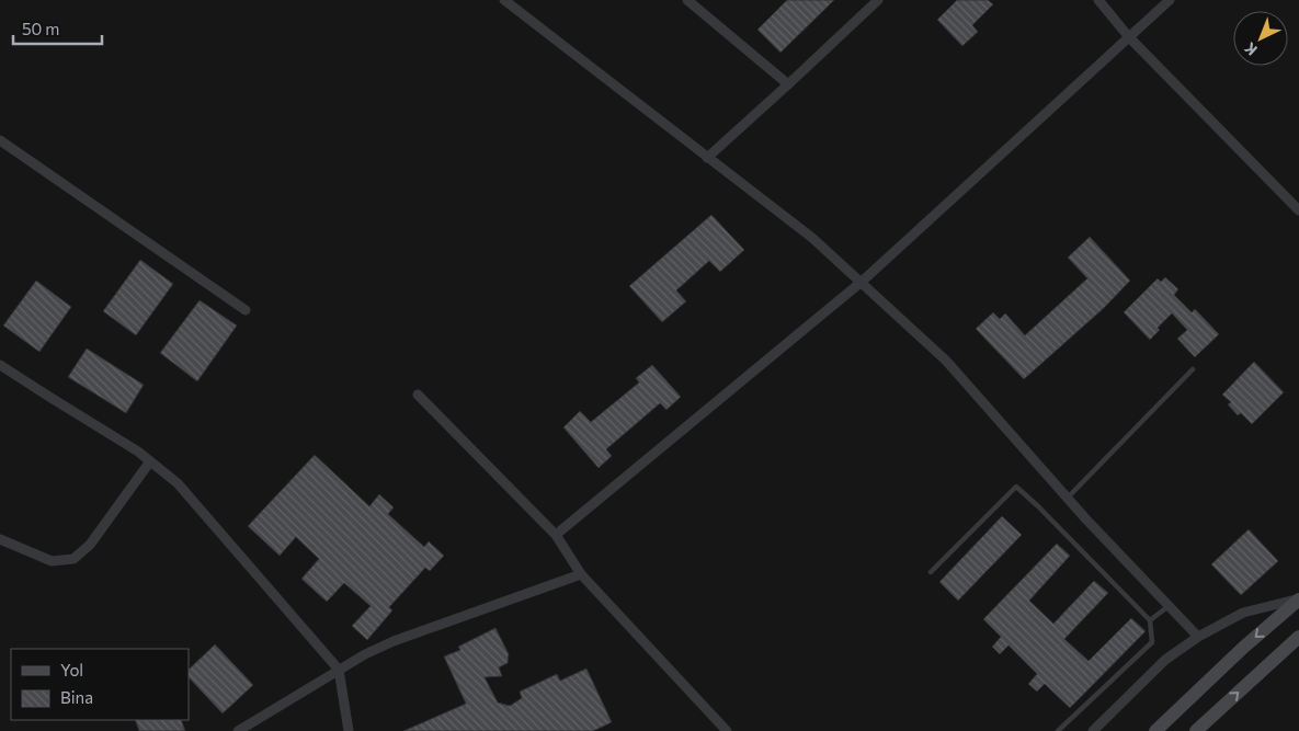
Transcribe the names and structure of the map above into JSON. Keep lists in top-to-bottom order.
{
  "legend": ["Yol", "Bina"],
  "scale_bar": "50 m",
  "north": "bottom left"
}
